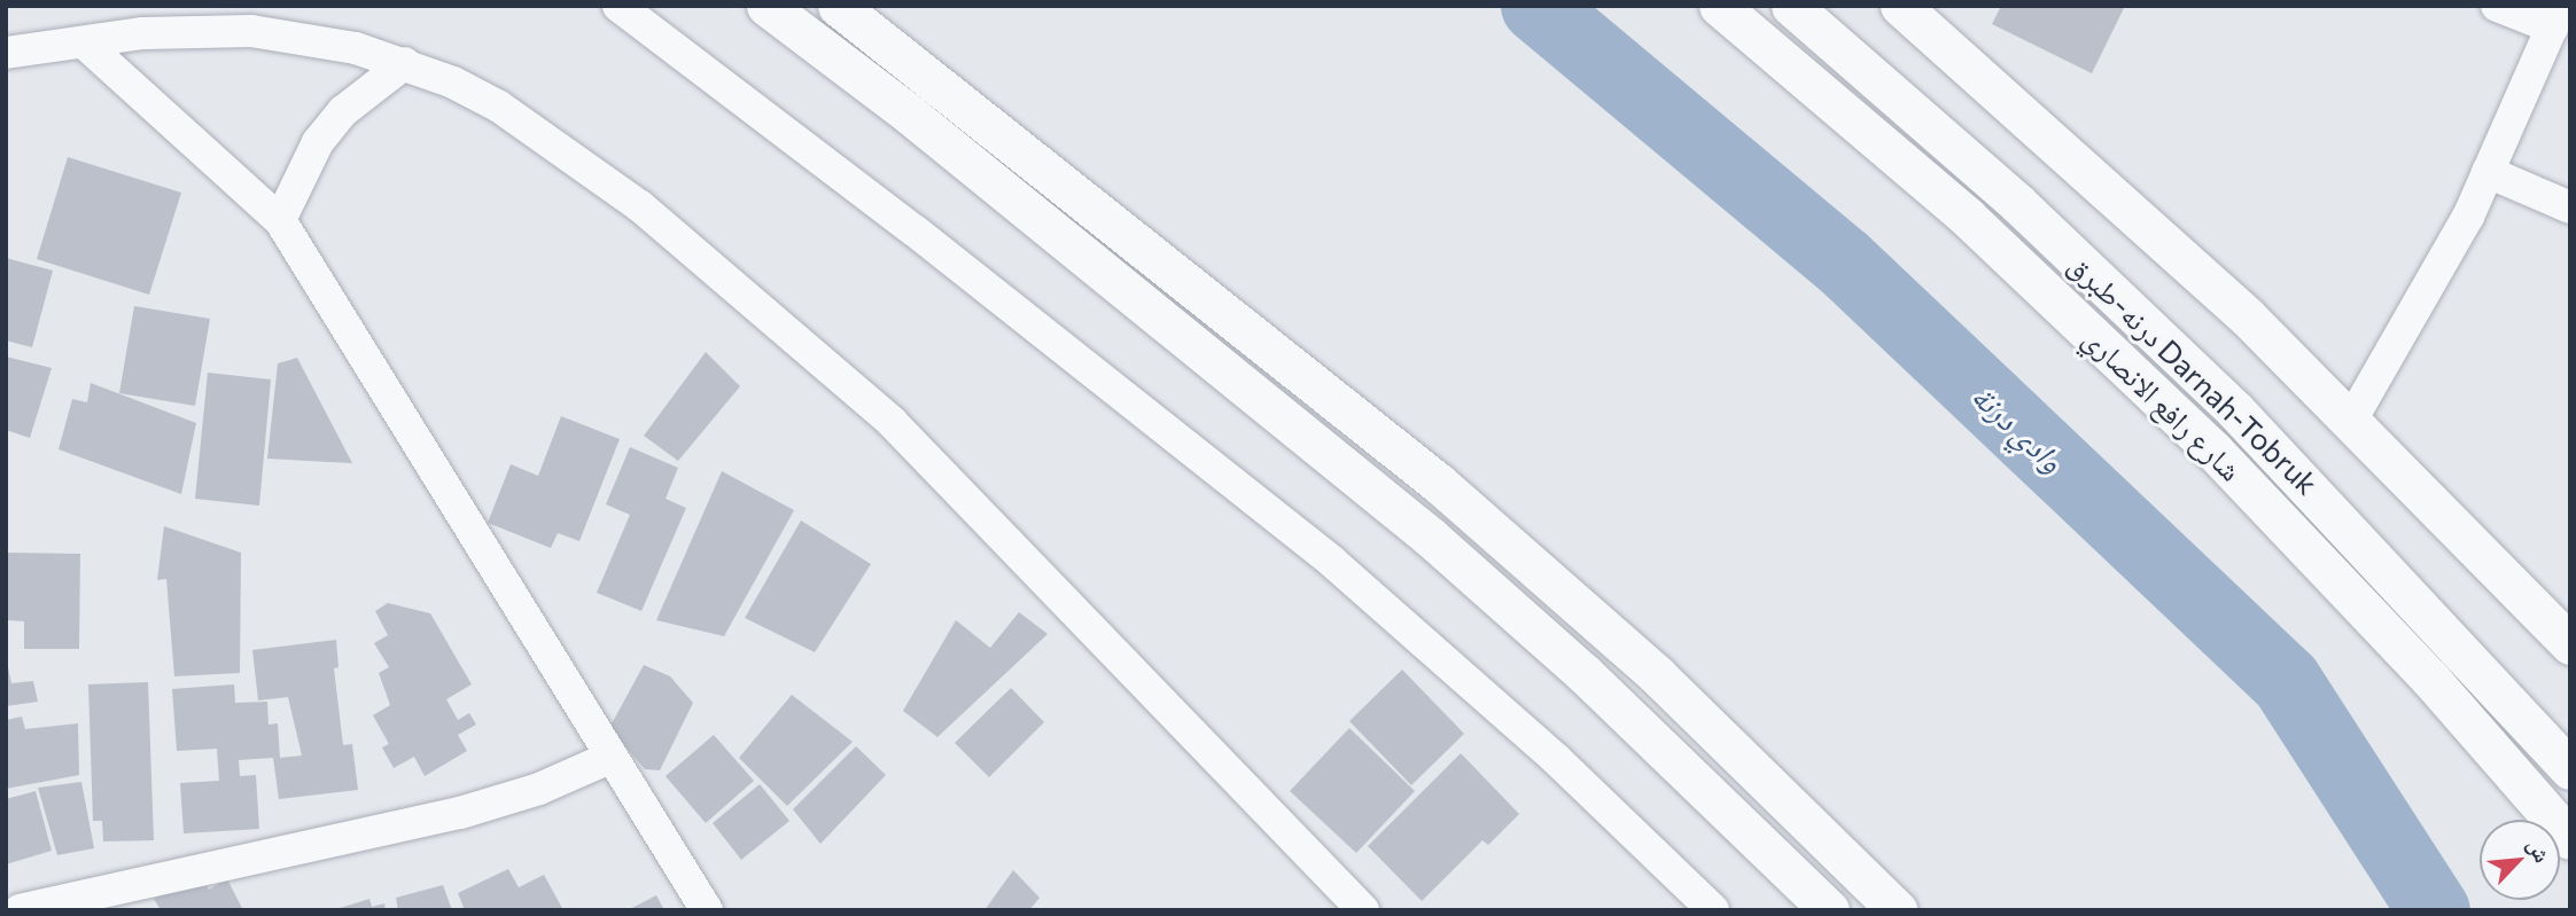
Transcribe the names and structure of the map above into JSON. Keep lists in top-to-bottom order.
{
  "streets": {
    "street": ["درنه-طبرق Darnah-Tobruk", "شارع رافع الانصاري"]
  },
  "water": ["وادي درنة"],
  "north": "top right"
}
